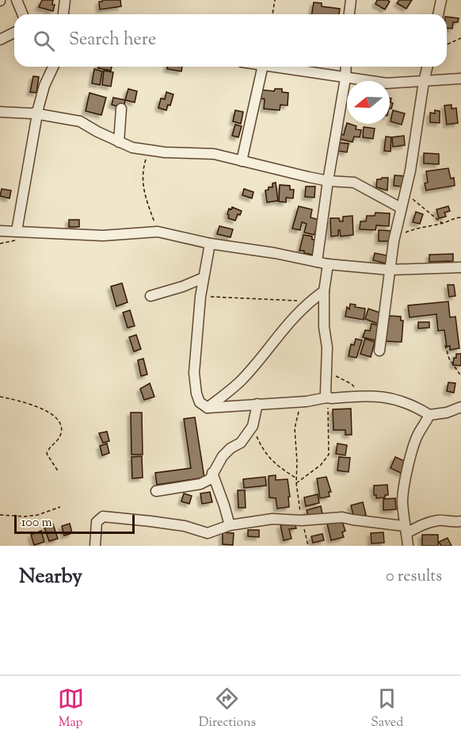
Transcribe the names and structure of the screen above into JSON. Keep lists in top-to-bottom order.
{
  "scale_bar": "100 m",
  "north": "left",
  "page": {
    "search": "Search here",
    "scale": "100 m",
    "heading": ["Nearby", "0 results"],
    "nav": ["Map", "Directions", "Saved"]
  }
}
